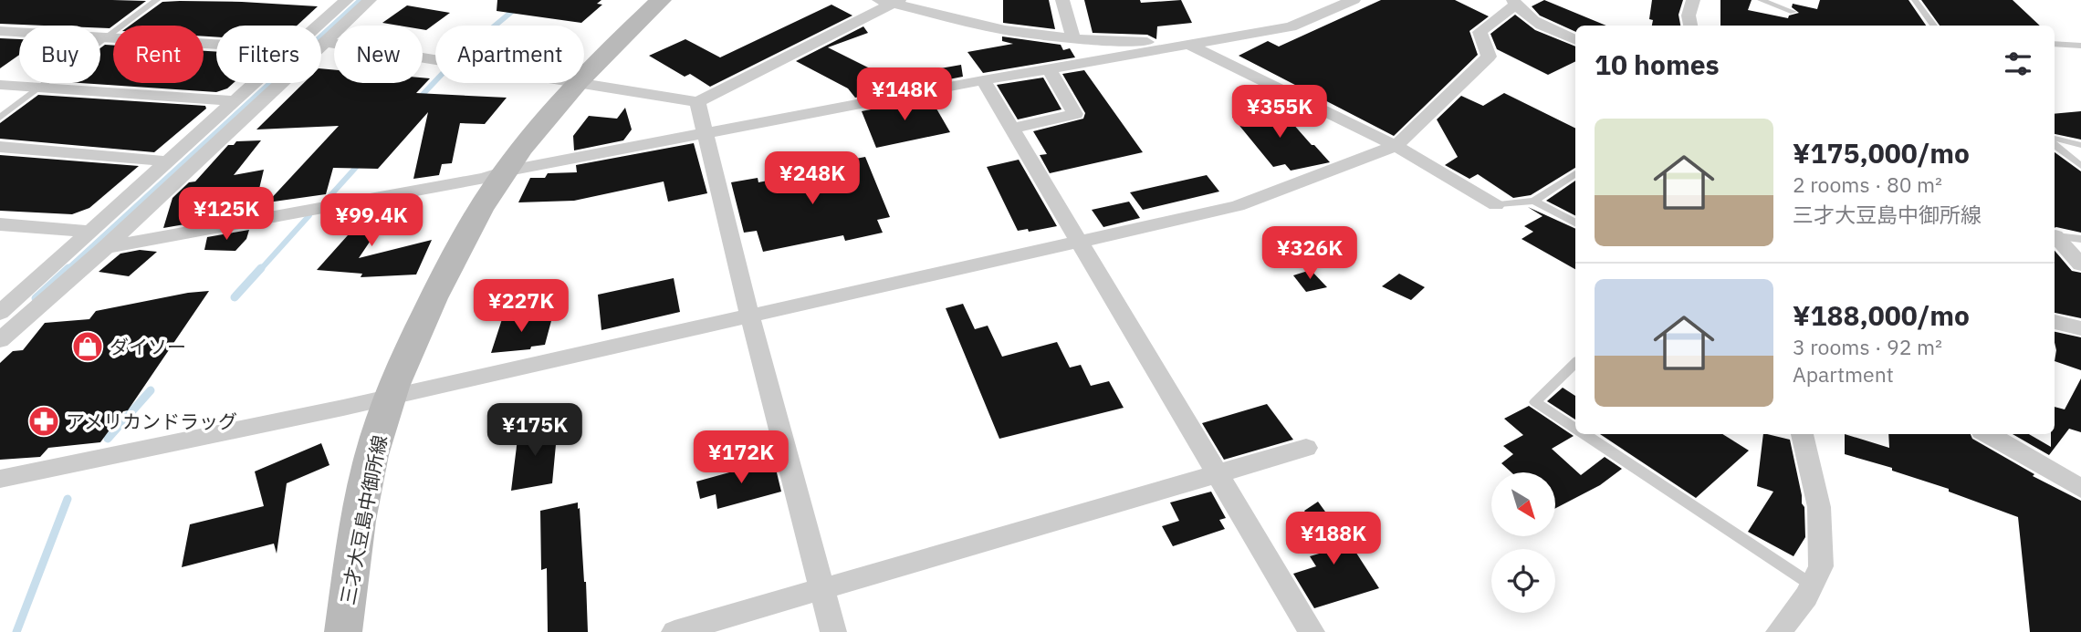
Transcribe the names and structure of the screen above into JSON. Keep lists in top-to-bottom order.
{
  "streets": {
    "main road": ["三才大豆島中御所線"]
  },
  "places": {
    "shop": ["ダイソー"],
    "pharmacy": ["アメリカンドラッグ"]
  },
  "north": "bottom right",
  "page": {
    "chip": [
      "Buy",
      "Rent",
      "Filters",
      "New",
      "Apartment"
    ],
    "heading": "10 homes",
    "price": [
      "¥148K",
      "¥355K",
      "¥248K",
      "¥125K",
      "¥99.4K",
      "¥326K",
      "¥227K",
      "¥175K",
      "¥172K",
      "¥188K"
    ],
    "list": [
      {
        "name": "¥175,000/mo",
        "note": "2 rooms · 80 m² · 三才大豆島中御所線"
      },
      {
        "name": "¥188,000/mo",
        "note": "3 rooms · 92 m² · Apartment"
      }
    ]
  }
}
